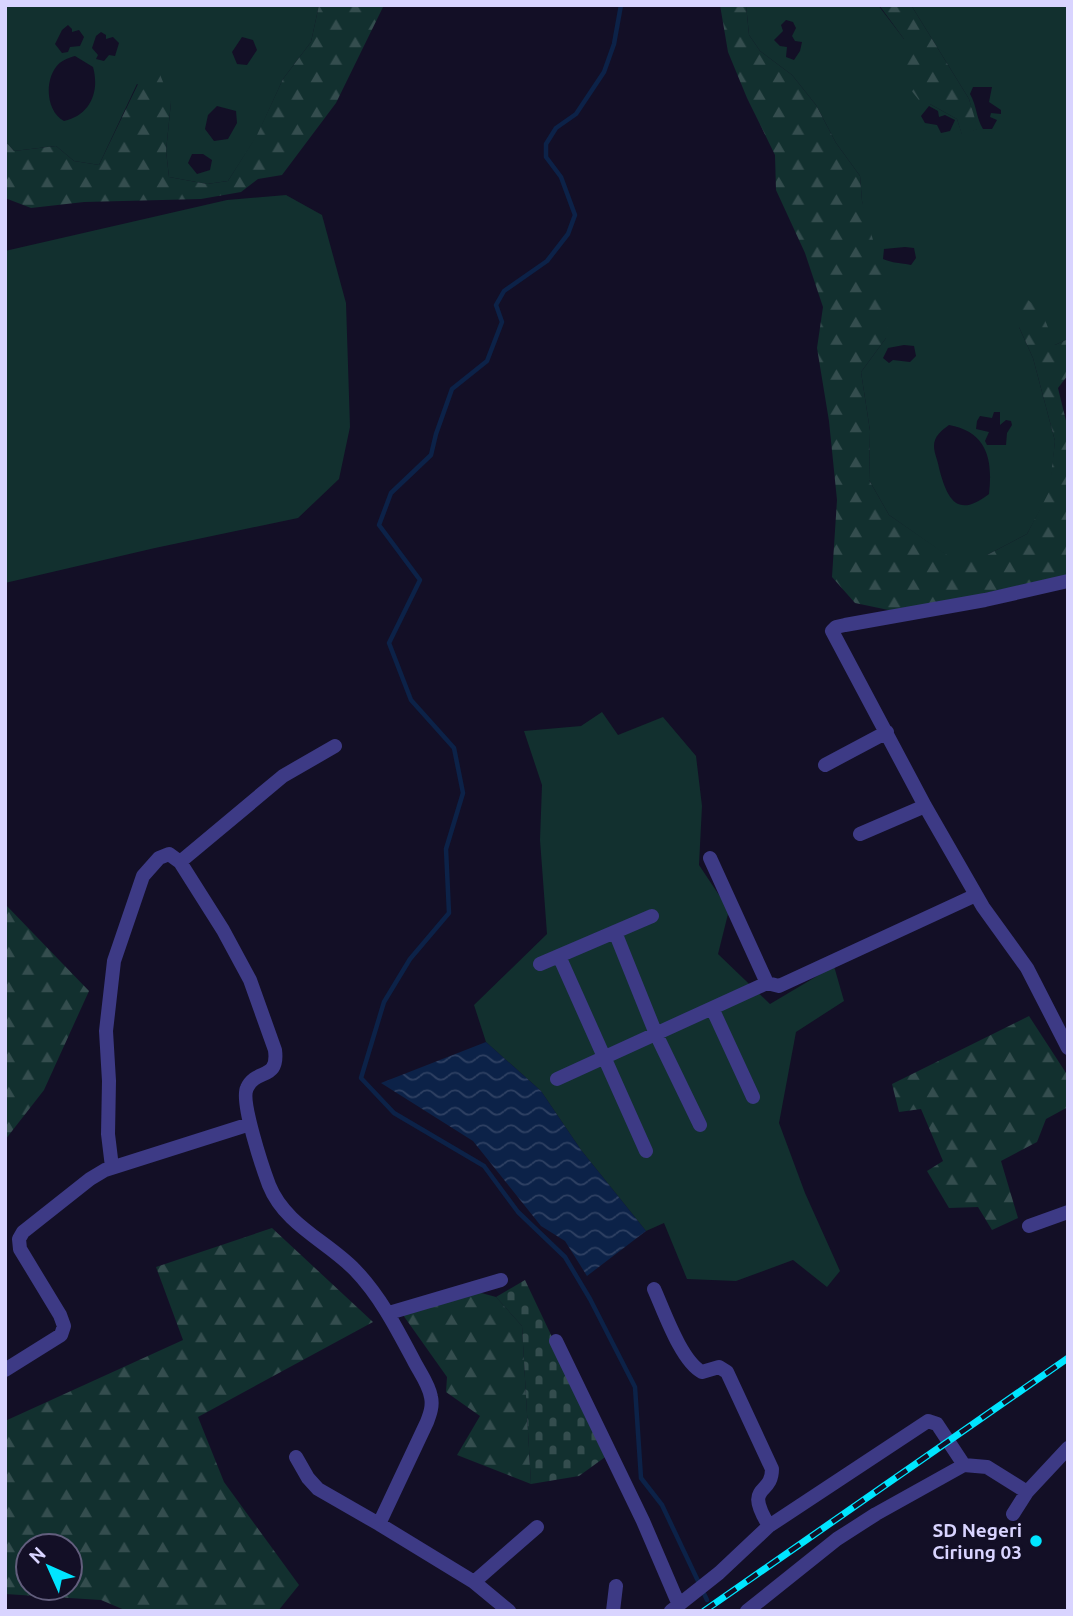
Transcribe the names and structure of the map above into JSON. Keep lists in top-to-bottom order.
{
  "places": ["SD Negeri Ciriung 03"],
  "north": "top left"
}
